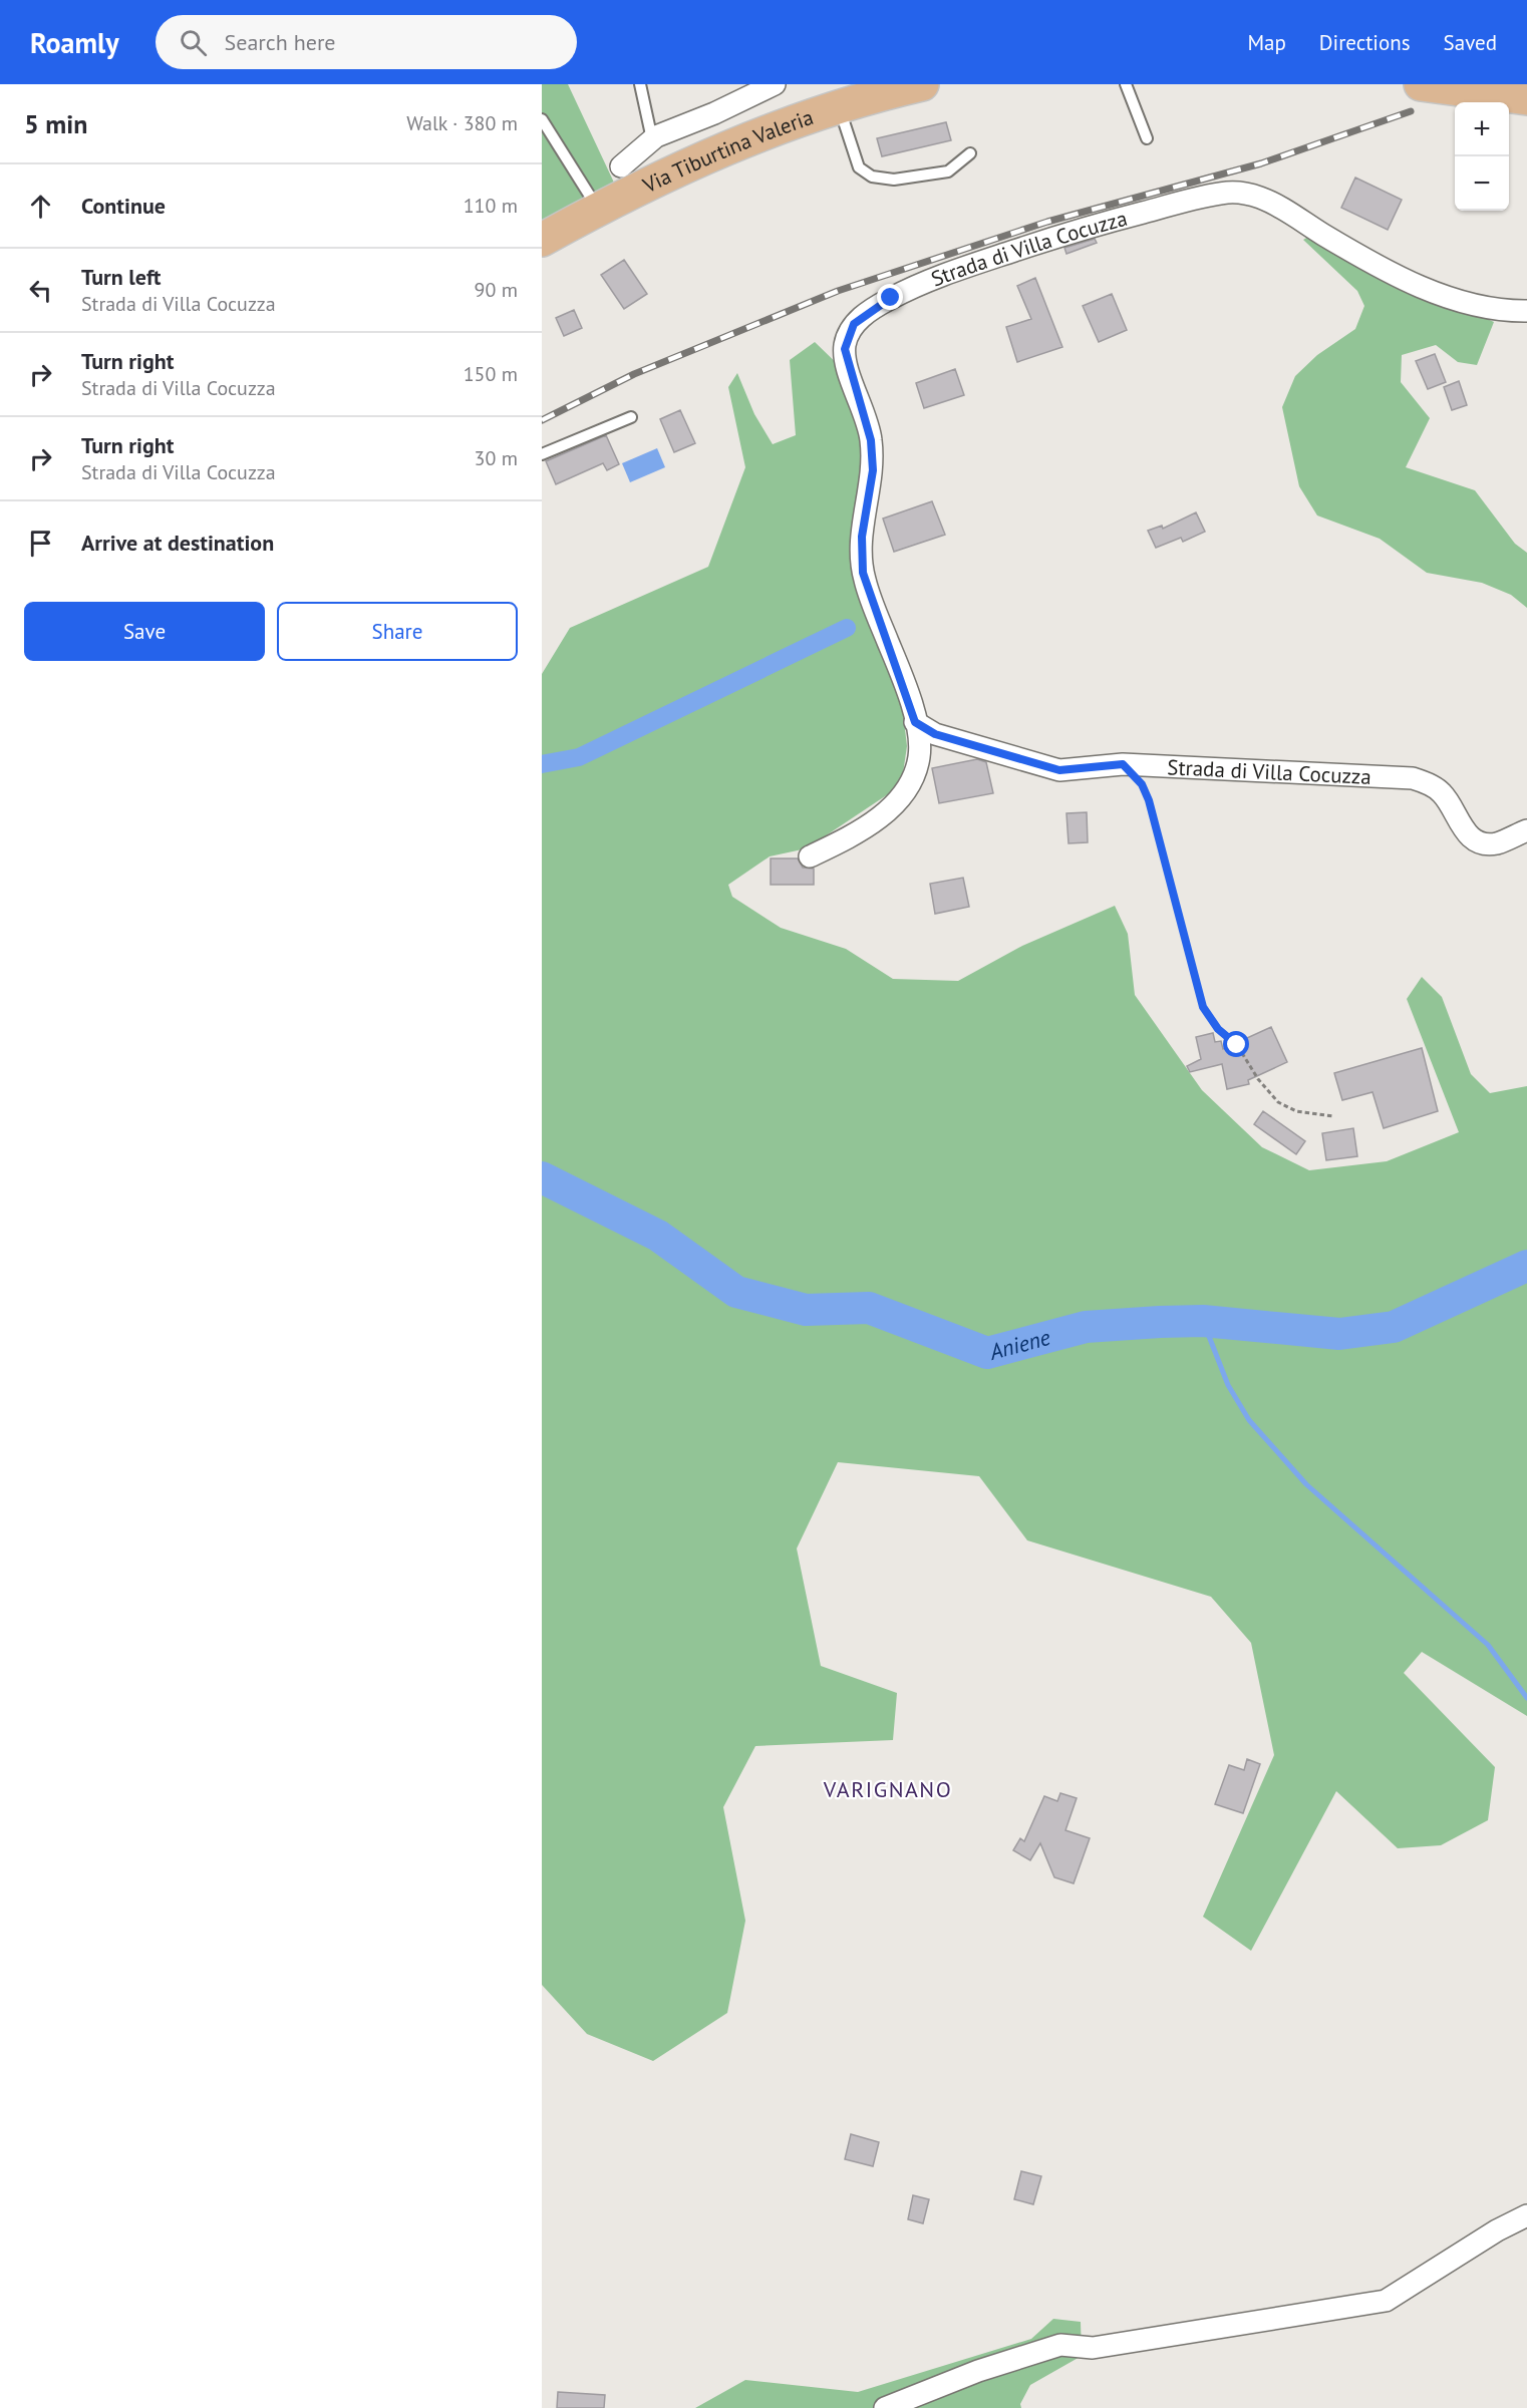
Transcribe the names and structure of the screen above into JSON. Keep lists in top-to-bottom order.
{
  "streets": {
    "main road": ["Via Tiburtina Valeria"],
    "street": ["Strada di Villa Cocuzza"]
  },
  "districts": ["VARIGNANO"],
  "water": ["Aniene"],
  "page": {
    "header": "Roamly",
    "search": "Search here",
    "nav": ["Map", "Directions", "Saved"],
    "heading": ["5 min", "Walk · 380 m"],
    "map_buttons": ["+", "−"],
    "list": [
      ["Continue", "110 m"],
      ["Turn left", "Strada di Villa Cocuzza", "90 m"],
      ["Turn right", "Strada di Villa Cocuzza", "150 m"],
      ["Turn right", "Strada di Villa Cocuzza", "30 m"],
      "Arrive at destination"
    ],
    "buttons": ["Save", "Share"]
  }
}
